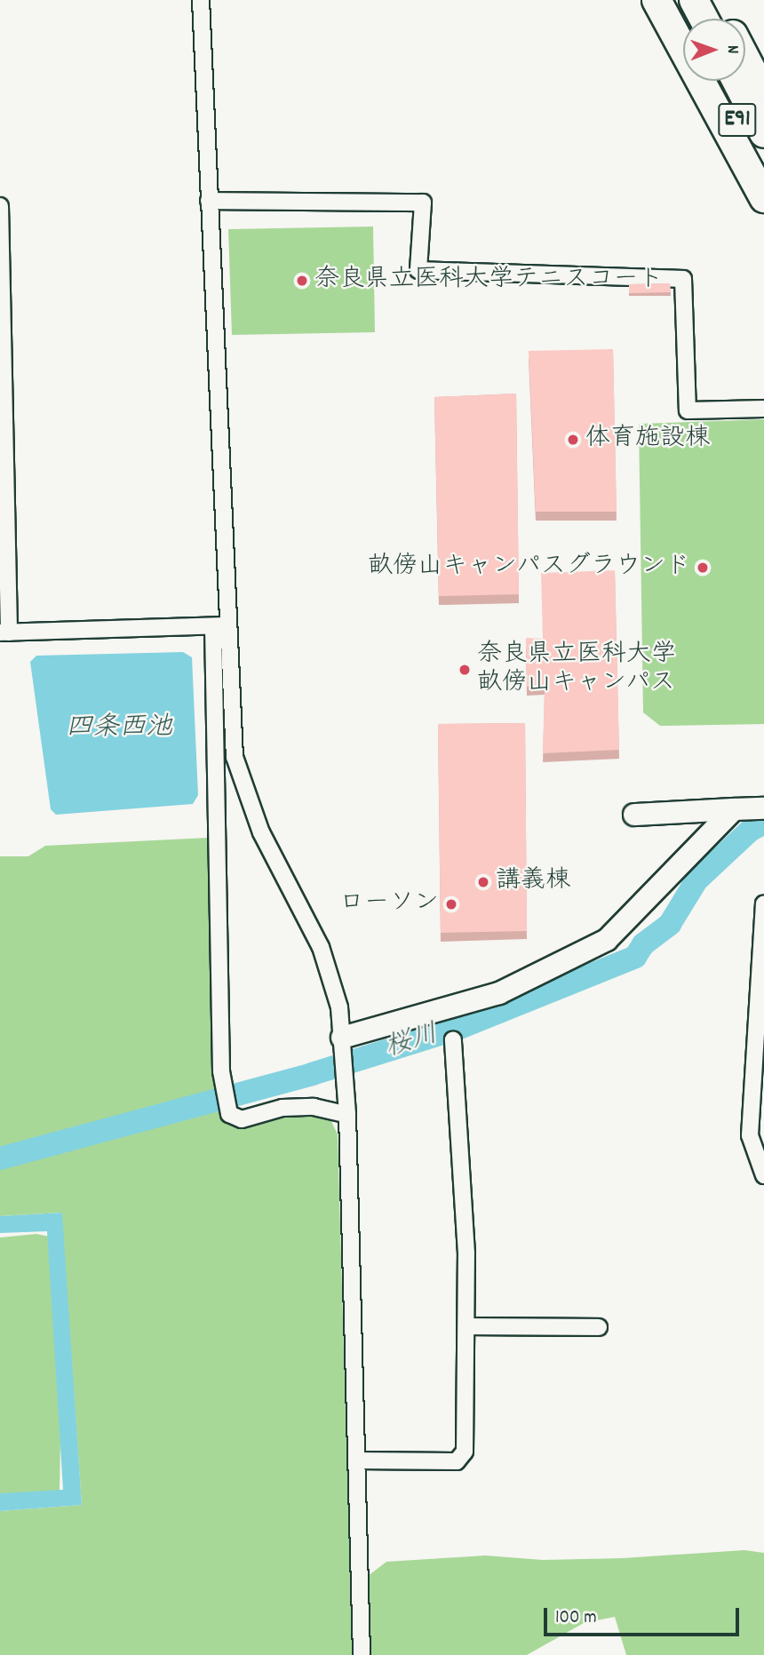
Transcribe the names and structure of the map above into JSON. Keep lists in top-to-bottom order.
{
  "streets": {
    "highway": ["E91"]
  },
  "water": ["四条西池", "桜川"],
  "places": [
    "奈良県立医科大学テニスコート",
    "体育施設棟",
    "畝傍山キャンパスグラウンド",
    "奈良県立医科大学 畝傍山キャンパス",
    "講義棟",
    "ローソン"
  ],
  "scale_bar": "100 m",
  "north": "right"
}
